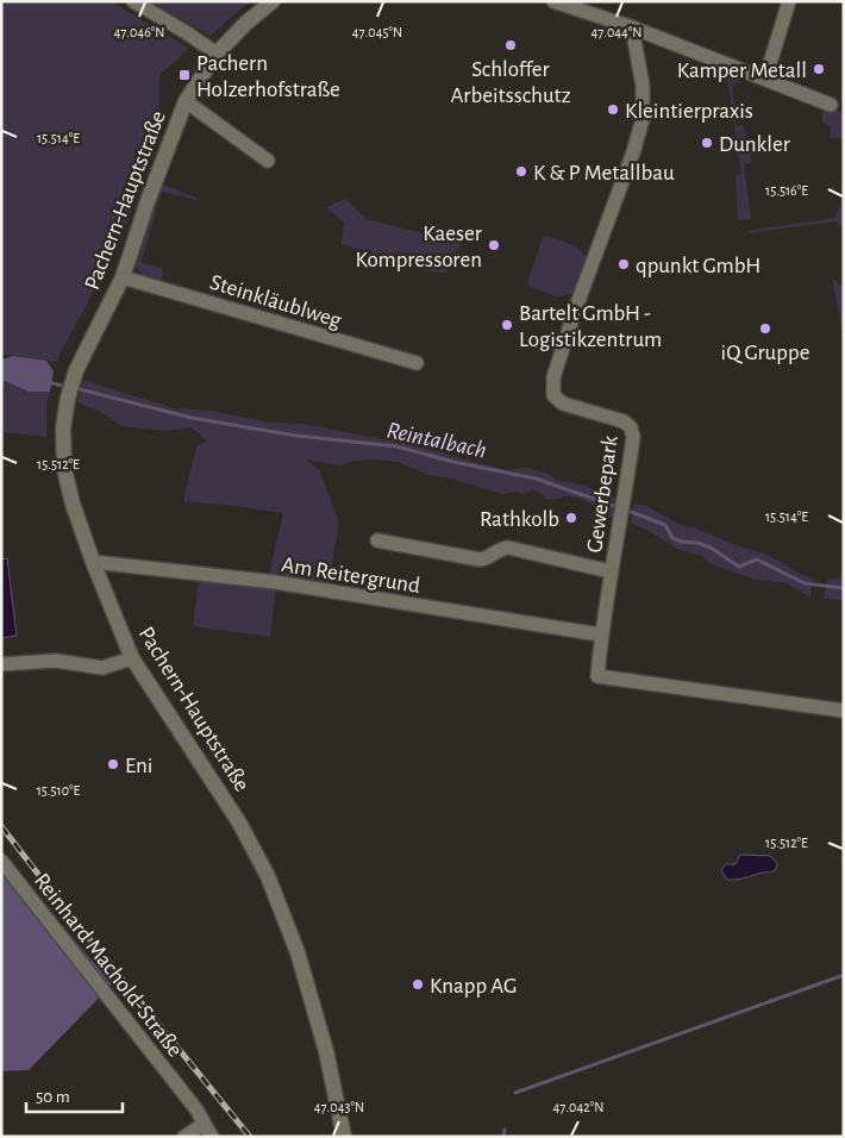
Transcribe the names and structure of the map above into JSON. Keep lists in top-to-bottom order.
{
  "streets": {
    "main road": ["Pachern-Hauptstraße"],
    "street": [
      "Steinkläublweg",
      "Gewerbepark",
      "Am Reitergrund",
      "Reinhard Machold-Straße"
    ]
  },
  "crossings": [
    ["Pachern-Hauptstraße", "Steinkläublweg"],
    ["Pachern-Hauptstraße", "Am Reitergrund"],
    ["Gewerbepark", "Am Reitergrund"]
  ],
  "water": ["Reintalbach"],
  "places": {
    "other": [
      "Schloffer Arbeitsschutz",
      "Kamper Metall",
      "Kleintierpraxis",
      "Dunkler",
      "K & P Metallbau",
      "Kaeser Kompressoren",
      "qpunkt GmbH",
      "Bartelt GmbH - Logistikzentrum",
      "iQ Gruppe",
      "Rathkolb",
      "Eni",
      "Knapp AG"
    ],
    "transit": ["Pachern Holzerhofstraße"]
  },
  "scale_bar": "50 m",
  "coordinates": [
    "47.046°N",
    "47.045°N",
    "47.044°N",
    "15.514°E",
    "15.516°E",
    "15.512°E",
    "15.510°E",
    "47.043°N",
    "47.042°N"
  ]
}
